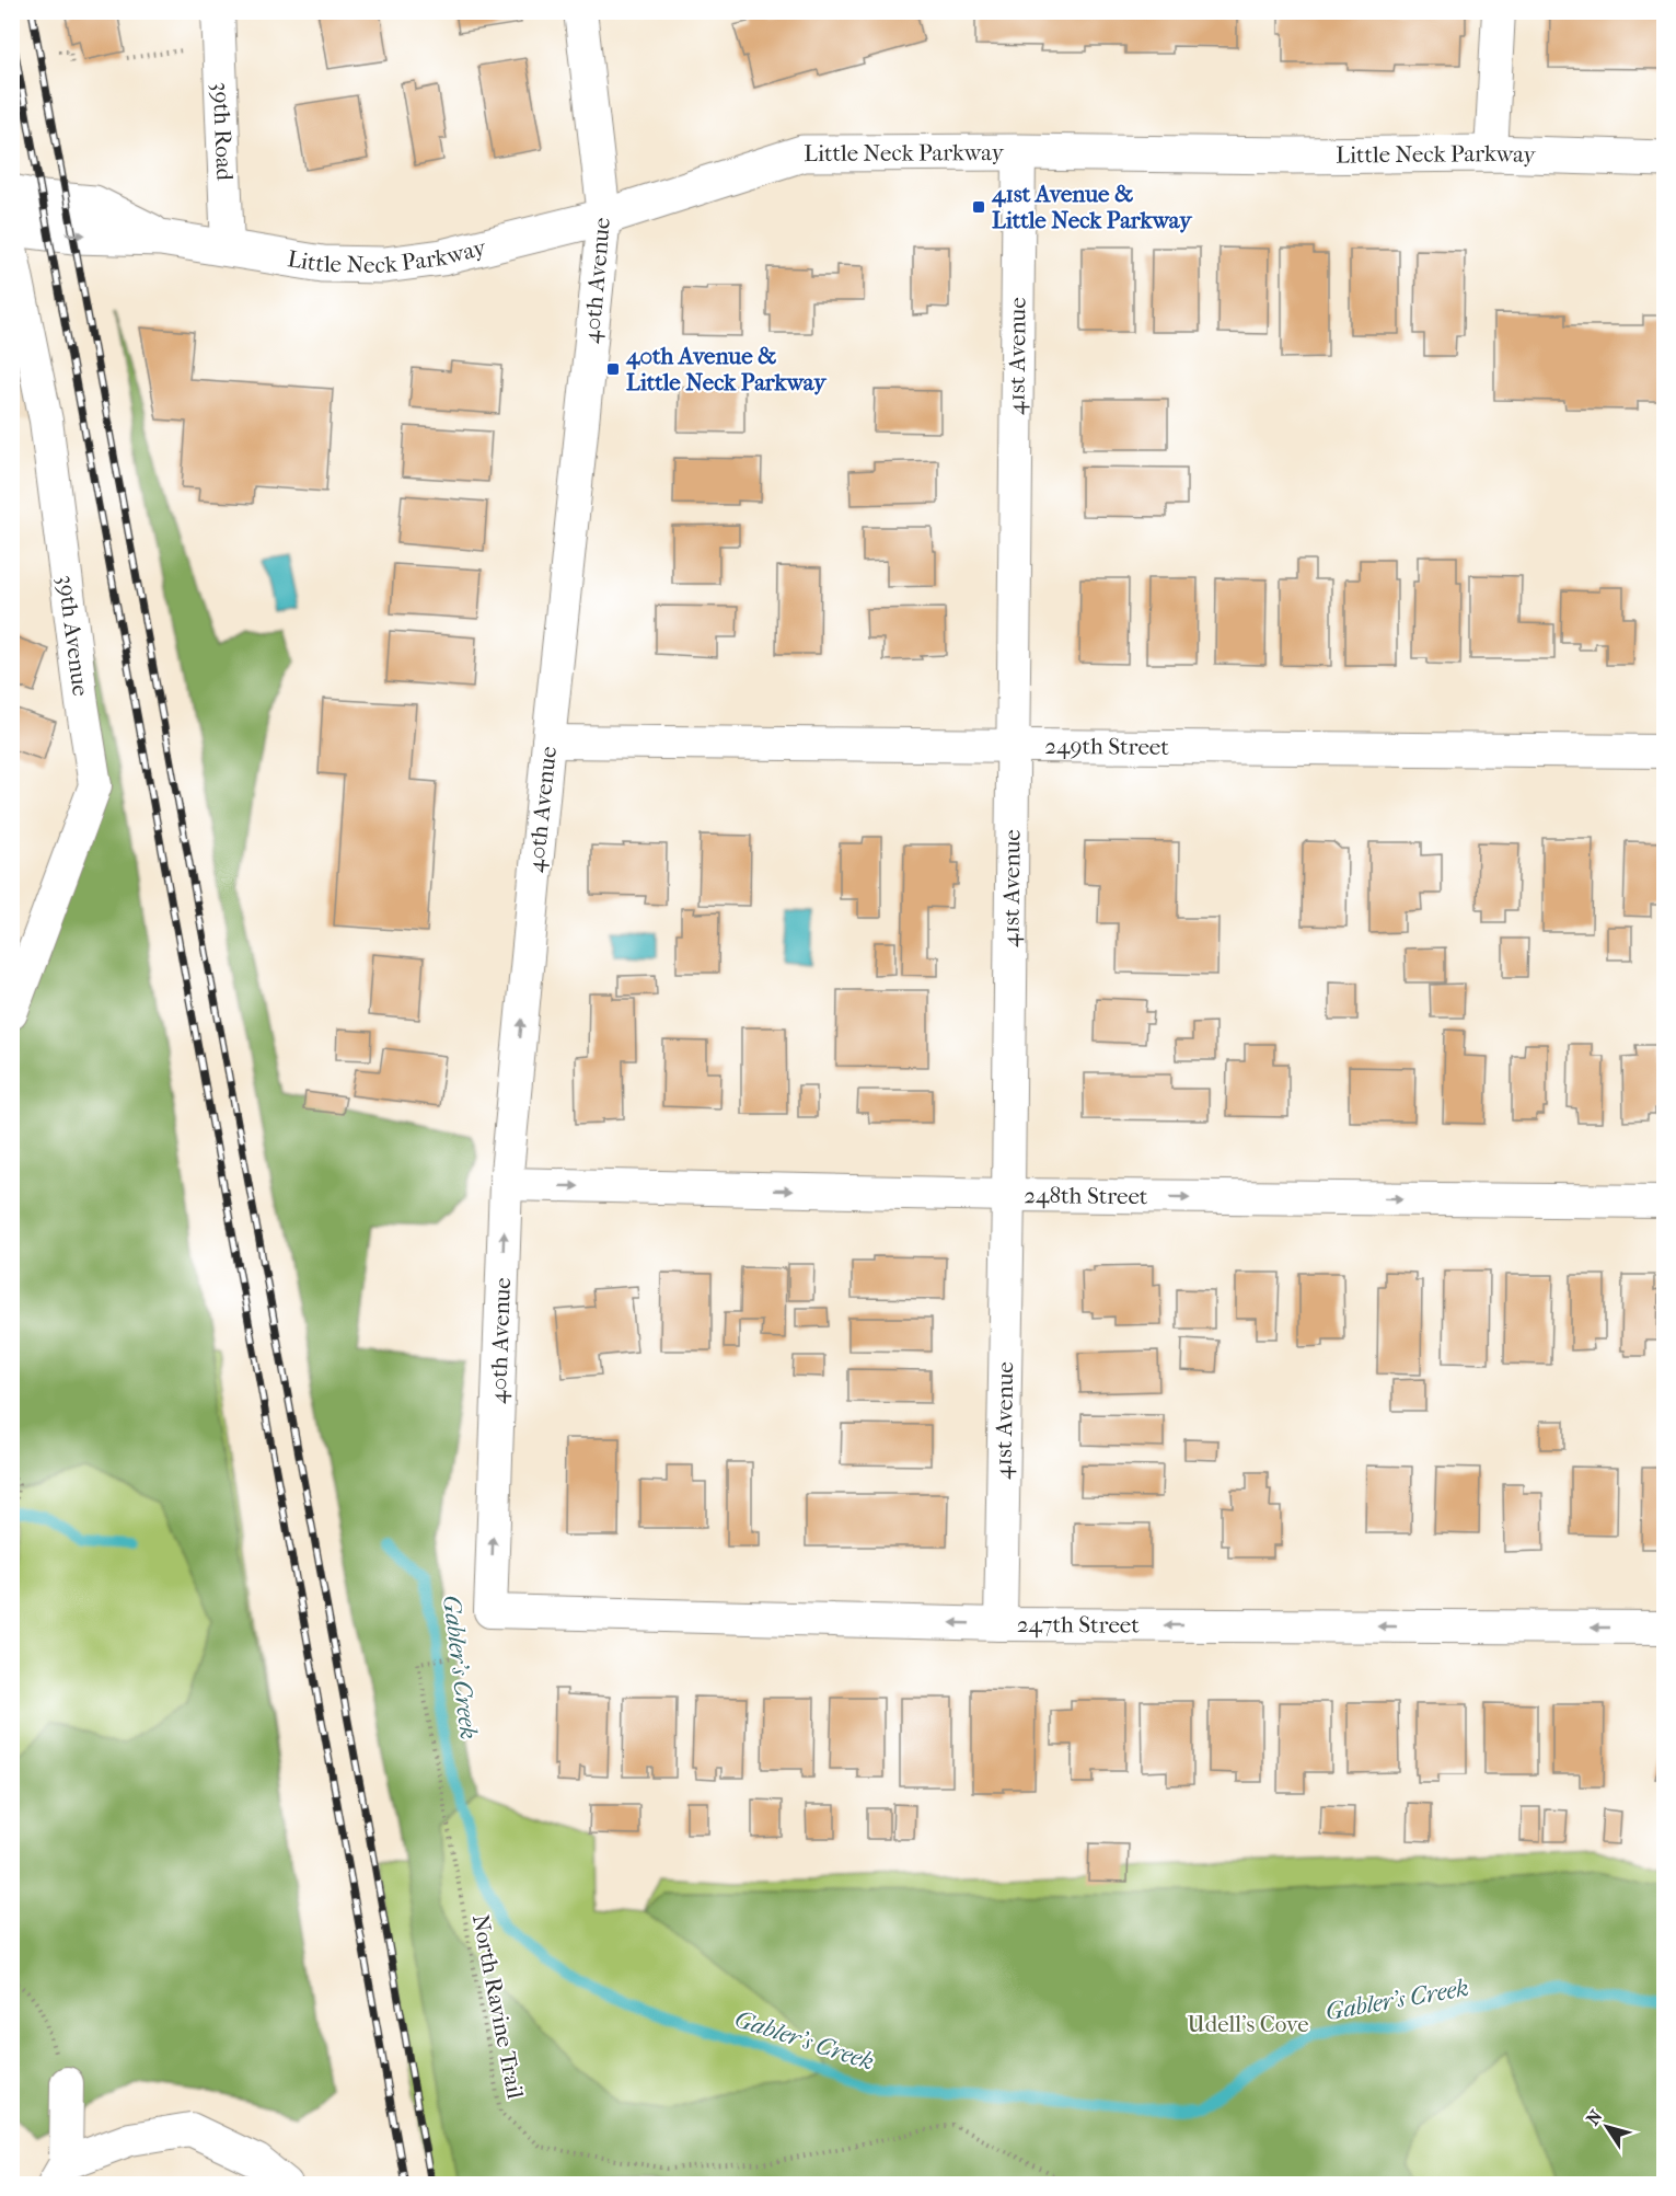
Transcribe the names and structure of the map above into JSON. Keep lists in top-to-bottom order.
{
  "streets": {
    "street": [
      "39th Road",
      "Little Neck Parkway",
      "40th Avenue",
      "41st Avenue",
      "39th Avenue",
      "249th Street",
      "248th Street",
      "247th Street"
    ],
    "path": ["North Ravine Trail"]
  },
  "crossings": [
    ["39th Road", "Little Neck Parkway"],
    ["Little Neck Parkway", "40th Avenue"],
    ["Little Neck Parkway", "41st Avenue"],
    ["40th Avenue", "249th Street"],
    ["40th Avenue", "248th Street"],
    ["40th Avenue", "247th Street"],
    ["41st Avenue", "249th Street"],
    ["41st Avenue", "248th Street"],
    ["41st Avenue", "247th Street"]
  ],
  "one_way": ["40th Avenue", "248th Street", "247th Street"],
  "water": ["Gabler’s Creek"],
  "parks": ["Udell's Cove"],
  "places": {
    "transit": ["41st Avenue & Little Neck Parkway", "40th Avenue & Little Neck Parkway"]
  },
  "north": "top left"
}
